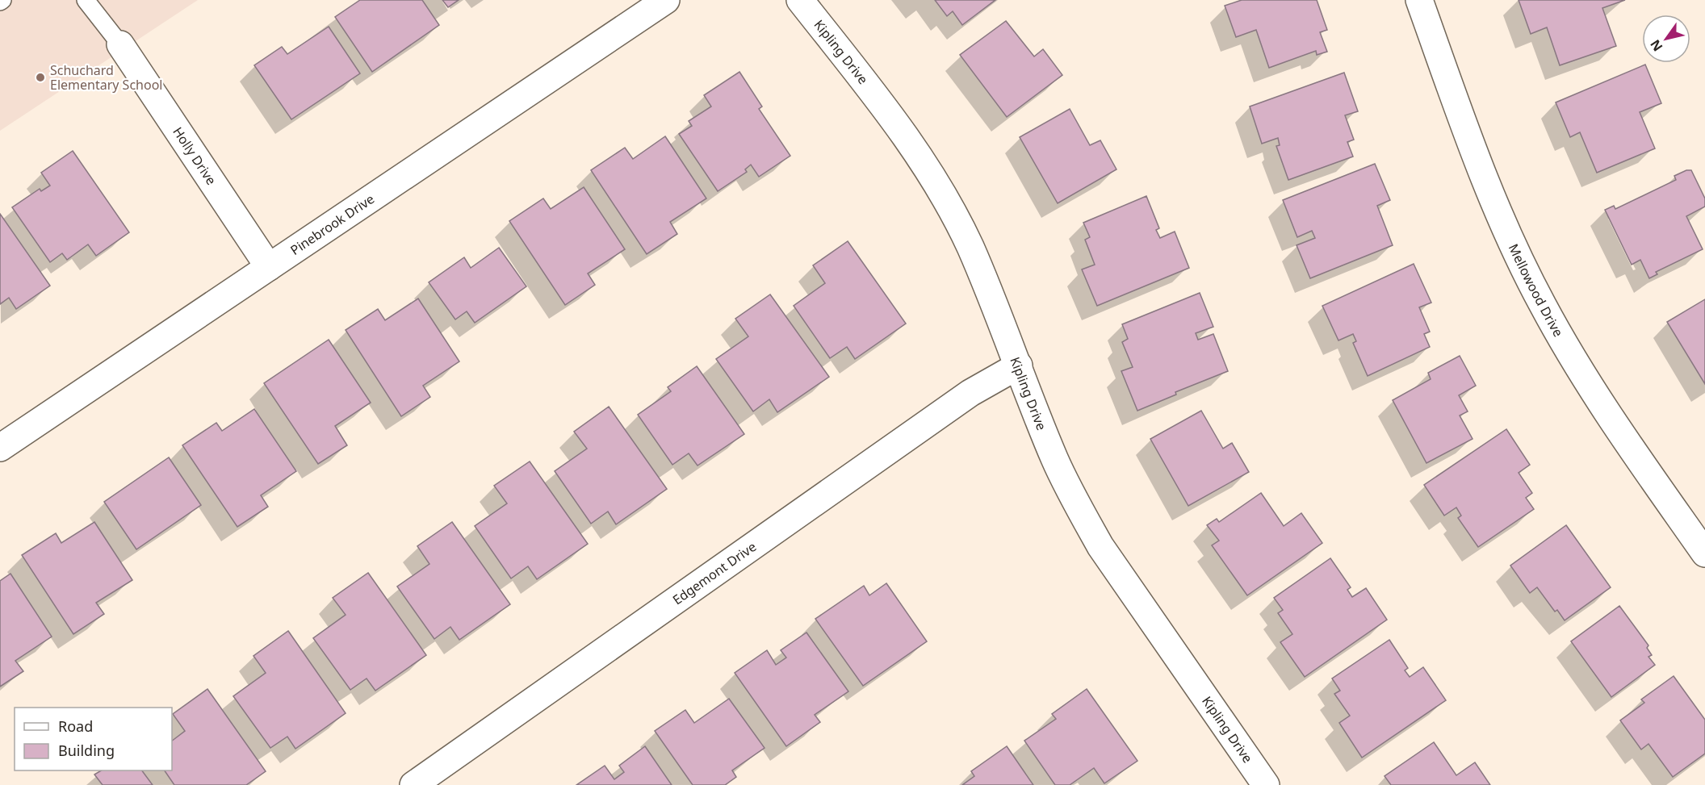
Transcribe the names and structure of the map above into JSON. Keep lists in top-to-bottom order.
{
  "streets": {
    "street": [
      "Kipling Drive",
      "Holly Drive",
      "Pinebrook Drive",
      "Mellowood Drive",
      "Edgemont Drive"
    ]
  },
  "crossings": [
    ["Kipling Drive", "Edgemont Drive"],
    ["Holly Drive", "Pinebrook Drive"]
  ],
  "places": ["Schuchard Elementary School"],
  "legend": ["Road", "Building"],
  "north": "bottom left"
}
